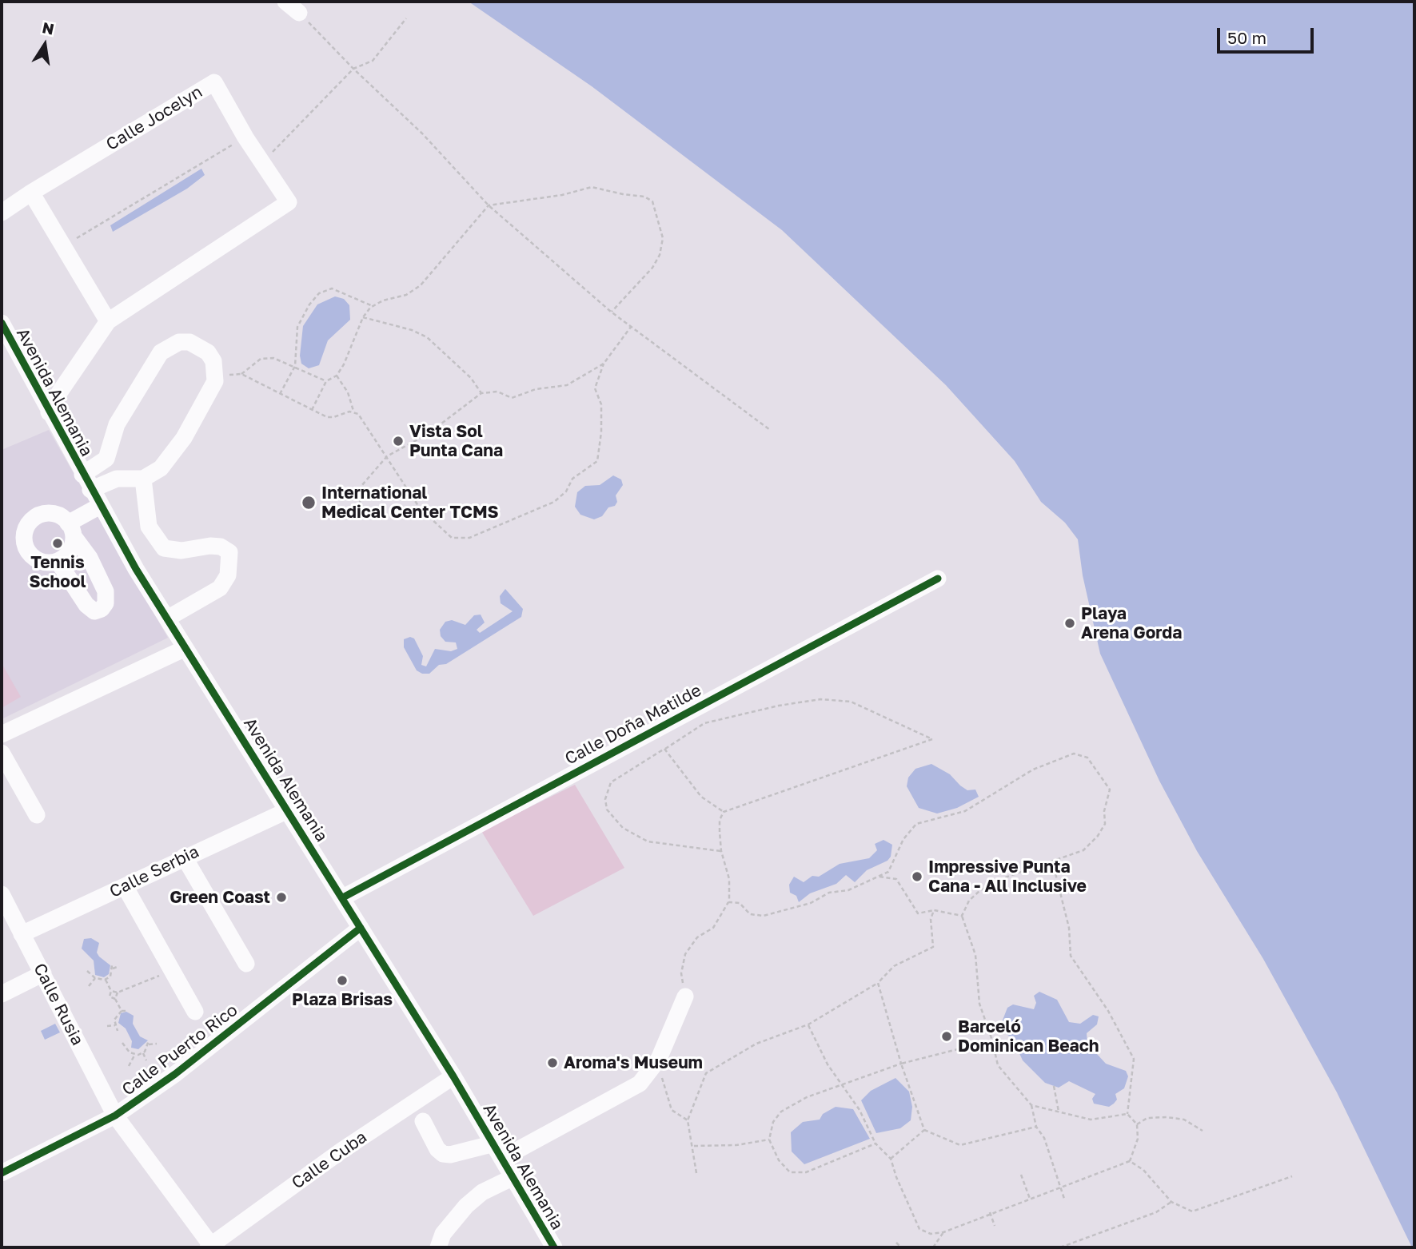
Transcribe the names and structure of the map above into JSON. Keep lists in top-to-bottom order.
{
  "streets": {
    "street": [
      "Calle Jocelyn",
      "Avenida Alemania",
      "Calle Doña Matilde",
      "Calle Serbia",
      "Calle Rusia",
      "Calle Puerto Rico",
      "Calle Cuba"
    ]
  },
  "crossings": [
    ["Calle Jocelyn", "Avenida Alemania"],
    ["Avenida Alemania", "Calle Doña Matilde"],
    ["Avenida Alemania", "Calle Serbia"],
    ["Avenida Alemania", "Calle Puerto Rico"],
    ["Avenida Alemania", "Calle Cuba"],
    ["Calle Serbia", "Calle Rusia"],
    ["Calle Rusia", "Calle Puerto Rico"],
    ["Calle Rusia", "Calle Cuba"]
  ],
  "places": [
    "Vista Sol Punta Cana",
    "International Medical Center TCMS",
    "Tennis School",
    "Playa Arena Gorda",
    "Impressive Punta Cana - All Inclusive",
    "Green Coast",
    "Plaza Brisas",
    "Barceló Dominican Beach",
    "Aroma's Museum"
  ],
  "scale_bar": "50 m",
  "north": "top"
}
